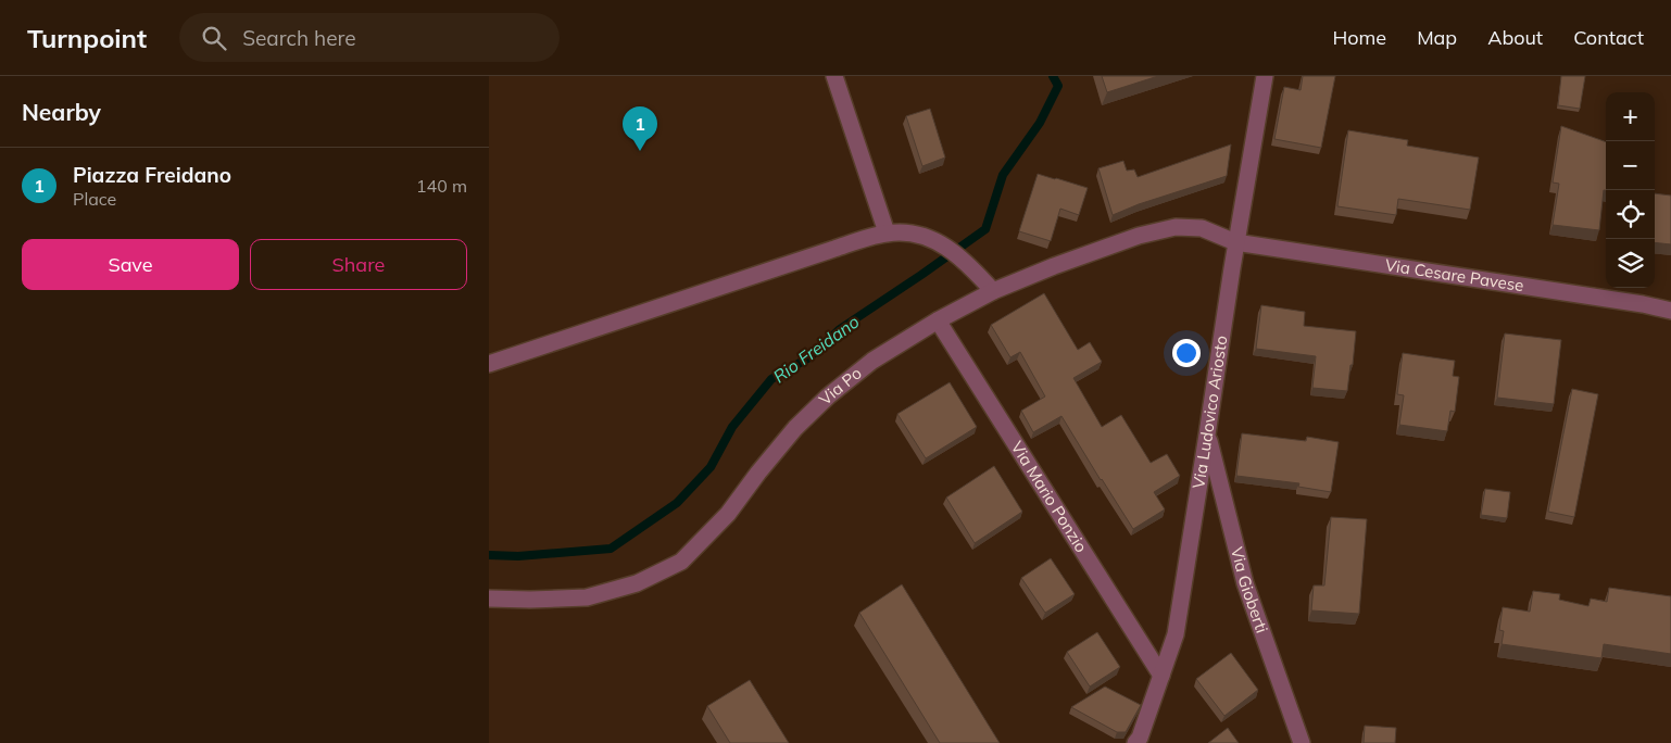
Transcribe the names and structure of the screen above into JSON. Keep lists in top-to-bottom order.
{
  "streets": {
    "street": [
      "Via Cesare Pavese",
      "Via Po",
      "Via Ludovico Ariosto",
      "Via Mario Ponzio",
      "Via Gioberti"
    ]
  },
  "crossings": [
    ["Via Cesare Pavese", "Via Po"],
    ["Via Cesare Pavese", "Via Ludovico Ariosto"],
    ["Via Po", "Via Ludovico Ariosto"],
    ["Via Po", "Via Mario Ponzio"],
    ["Via Ludovico Ariosto", "Via Mario Ponzio"],
    ["Via Ludovico Ariosto", "Via Gioberti"]
  ],
  "water": ["Rio Freidano"],
  "page": {
    "header": "Turnpoint",
    "search": "Search here",
    "nav": [
      "Home",
      "Map",
      "About",
      "Contact"
    ],
    "heading": "Nearby",
    "map_buttons": ["+", "−"],
    "pins": "1",
    "list": [
      {
        "mark": "1",
        "name": "Piazza Freidano",
        "note": "Place",
        "value": "140 m"
      }
    ],
    "buttons": ["Save", "Share"]
  }
}
